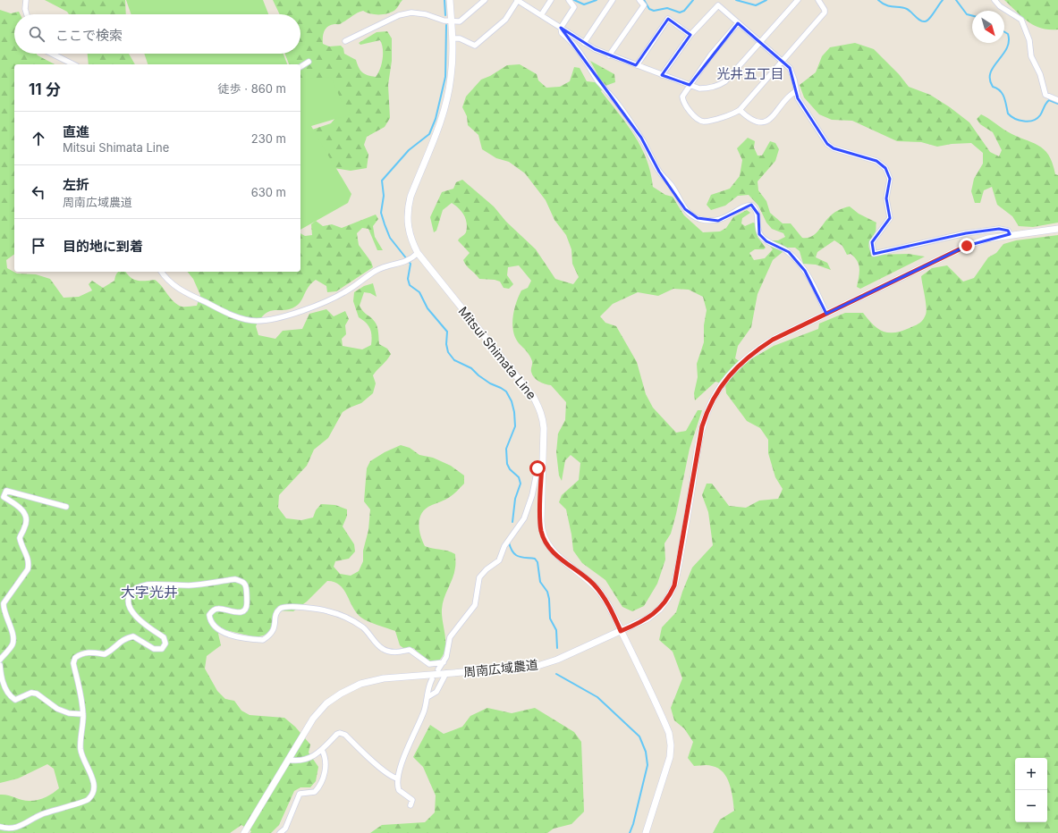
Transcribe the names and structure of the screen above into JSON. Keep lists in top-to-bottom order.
{
  "streets": {
    "street": ["Mitsui Shimata Line", "周南広域農道"]
  },
  "crossings": [
    ["Mitsui Shimata Line", "周南広域農道"]
  ],
  "districts": ["光井五丁目", "大字光井"],
  "north": "bottom right",
  "page": {
    "search": "ここで検索",
    "heading": ["11 分", "徒歩 · 860 m"],
    "list": [
      ["直進", "Mitsui Shimata Line", "230 m"],
      ["左折", "周南広域農道", "630 m"],
      "目的地に到着"
    ],
    "map_buttons": ["+", "−"]
  }
}
